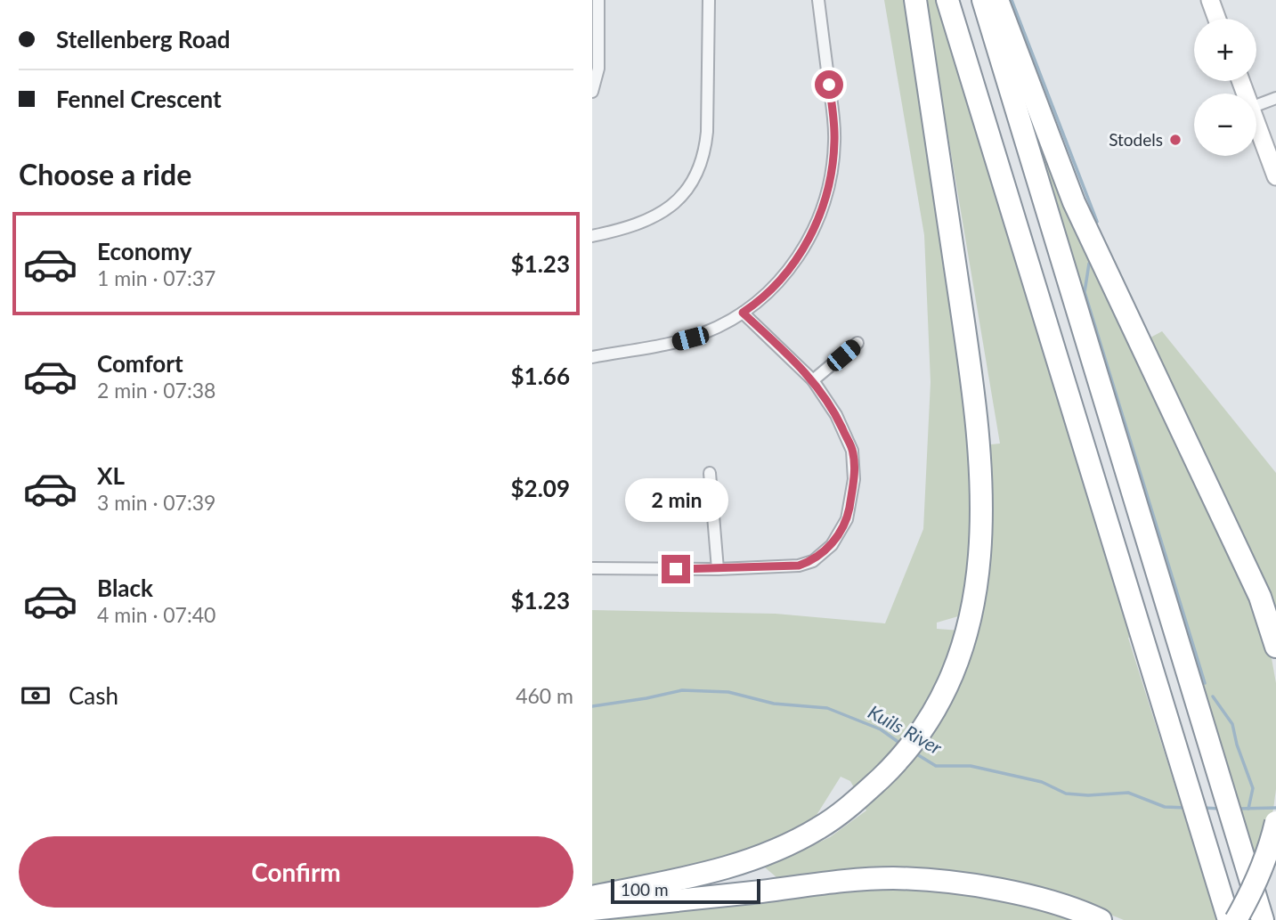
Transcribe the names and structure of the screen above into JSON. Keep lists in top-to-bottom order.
{
  "water": ["Kuils River"],
  "places": ["Stodels"],
  "scale_bar": "100 m",
  "page": {
    "banner": ["Stellenberg Road", "Fennel Crescent"],
    "map_buttons": ["+", "−"],
    "heading": "Choose a ride",
    "list": [
      {
        "name": "Economy",
        "note": "1 min · 07:37",
        "value": "$1.23"
      },
      {
        "name": "Comfort",
        "note": "2 min · 07:38",
        "value": "$1.66"
      },
      {
        "name": "XL",
        "note": "3 min · 07:39",
        "value": "$2.09"
      },
      {
        "name": "Black",
        "note": "4 min · 07:40",
        "value": "$1.23"
      }
    ],
    "bubble": "2 min",
    "pay": ["Cash", "460 m"],
    "buttons": "Confirm",
    "scale": "100 m"
  }
}
